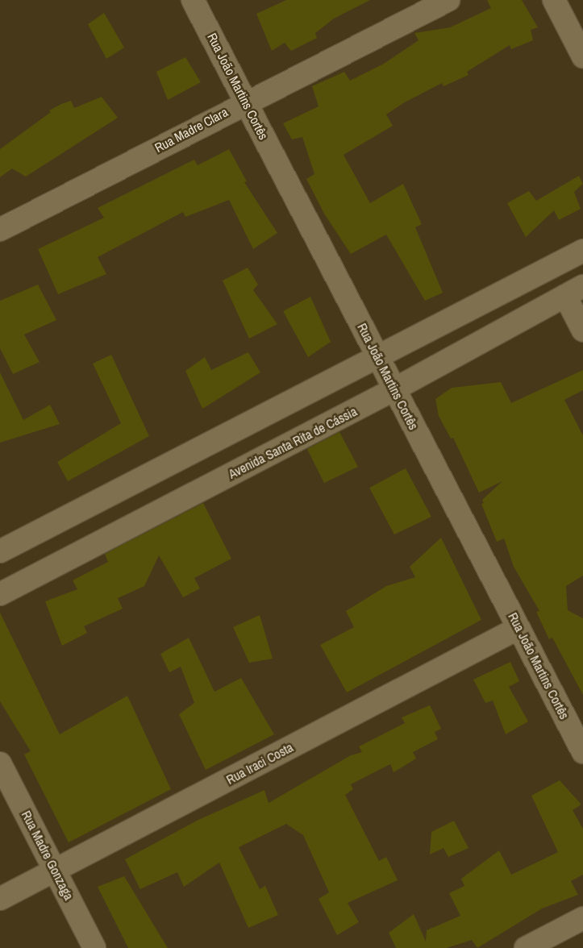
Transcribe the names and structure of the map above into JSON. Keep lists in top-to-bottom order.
{
  "streets": {
    "street": [
      "Rua João Martins Cortês",
      "Rua Madre Clara",
      "Avenida Santa Rita de Cássia",
      "Rua Iraci Costa",
      "Rua Madre Gonzaga"
    ]
  },
  "crossings": [
    ["Rua João Martins Cortês", "Rua Madre Clara"],
    ["Rua João Martins Cortês", "Avenida Santa Rita de Cássia"],
    ["Rua João Martins Cortês", "Rua Iraci Costa"],
    ["Rua Iraci Costa", "Rua Madre Gonzaga"]
  ]
}
